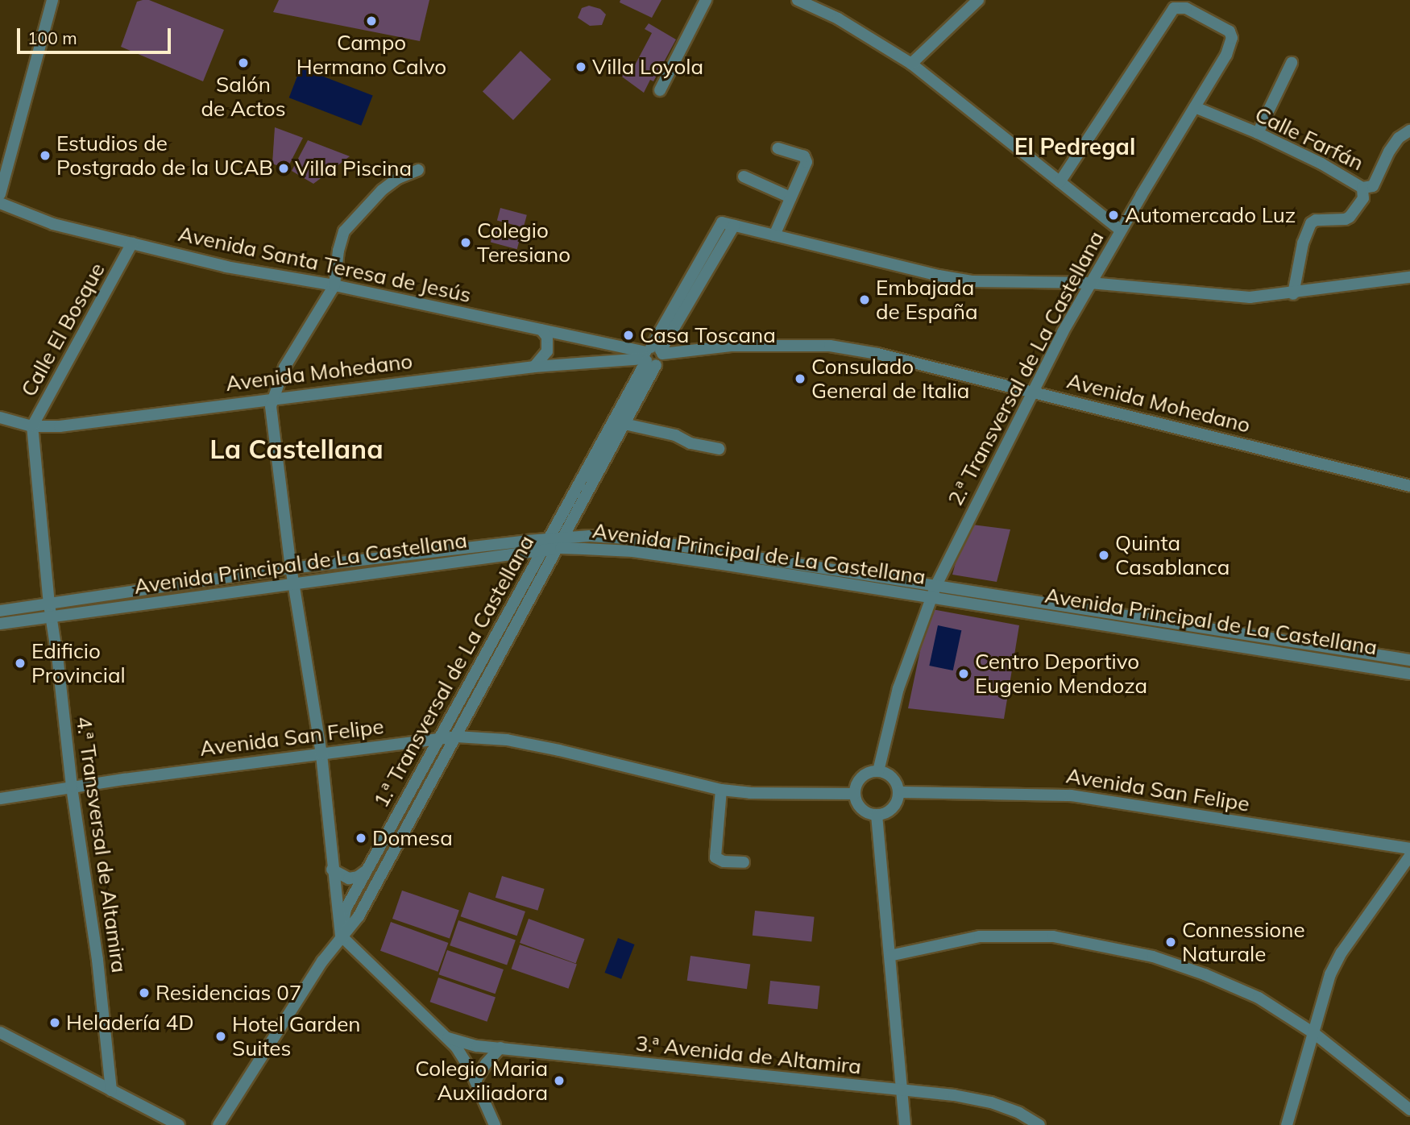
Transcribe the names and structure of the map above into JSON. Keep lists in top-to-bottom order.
{
  "streets": {
    "street": [
      "Calle Farfán",
      "Avenida Santa Teresa de Jesús",
      "Calle El Bosque",
      "2.ª Transversal de La Castellana",
      "Avenida Mohedano",
      "Avenida Principal de La Castellana",
      "1.ª Transversal de La Castellana",
      "Avenida San Felipe",
      "4.ª Transversal de Altamira",
      "3.ª Avenida de Altamira"
    ]
  },
  "crossings": [
    ["Calle Farfán", "2.ª Transversal de La Castellana"],
    ["Avenida Santa Teresa de Jesús", "Calle El Bosque"],
    ["Avenida Santa Teresa de Jesús", "Avenida Mohedano"],
    ["Avenida Santa Teresa de Jesús", "1.ª Transversal de La Castellana"],
    ["Calle El Bosque", "Avenida Mohedano"],
    ["Calle El Bosque", "Avenida Principal de La Castellana"],
    ["Calle El Bosque", "4.ª Transversal de Altamira"],
    ["2.ª Transversal de La Castellana", "Avenida Mohedano"],
    ["2.ª Transversal de La Castellana", "Avenida Principal de La Castellana"],
    ["2.ª Transversal de La Castellana", "Avenida San Felipe"],
    ["Avenida Mohedano", "1.ª Transversal de La Castellana"],
    ["Avenida Principal de La Castellana", "1.ª Transversal de La Castellana"],
    ["Avenida Principal de La Castellana", "4.ª Transversal de Altamira"],
    ["1.ª Transversal de La Castellana", "Avenida San Felipe"],
    ["Avenida San Felipe", "4.ª Transversal de Altamira"]
  ],
  "districts": ["El Pedregal", "La Castellana"],
  "places": [
    "Campo Hermano Calvo",
    "Salón de Actos",
    "Villa Loyola",
    "Estudios de Postgrado de la UCAB",
    "Villa Piscina",
    "Automercado Luz",
    "Colegio Teresiano",
    "Embajada de España",
    "Casa Toscana",
    "Consulado General de Italia",
    "Quinta Casablanca",
    "Edificio Provincial",
    "Centro Deportivo Eugenio Mendoza",
    "Domesa",
    "Connessione Naturale",
    "Residencias 07",
    "Heladería 4D",
    "Hotel Garden Suites",
    "Colegio Maria Auxiliadora"
  ],
  "scale_bar": "100 m"
}
